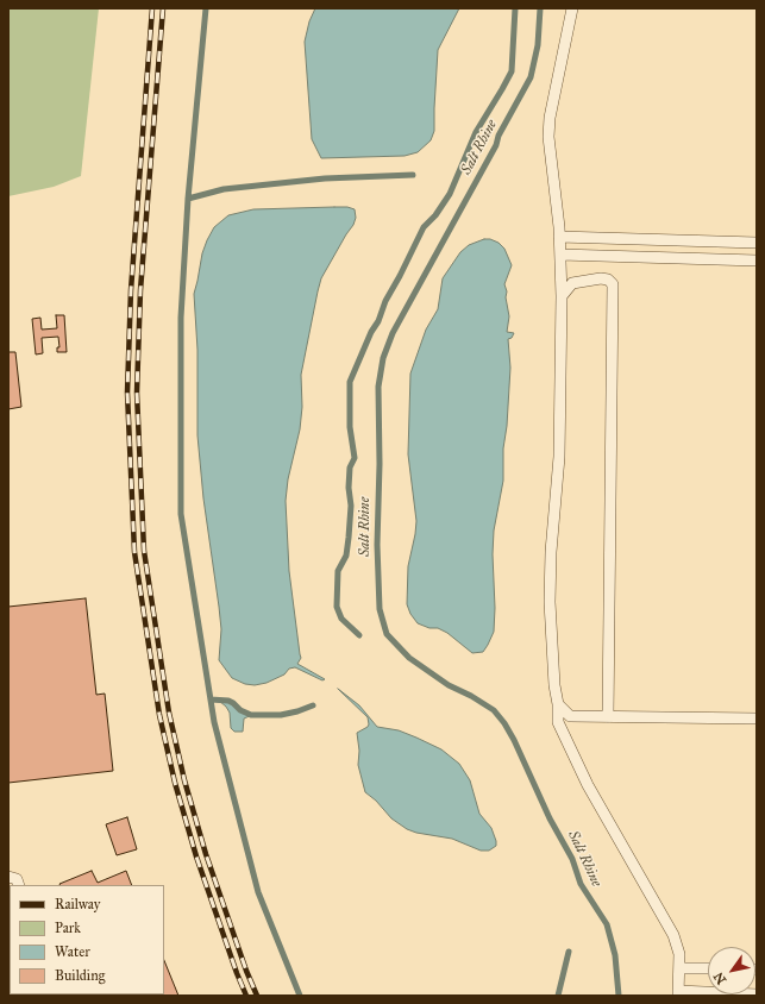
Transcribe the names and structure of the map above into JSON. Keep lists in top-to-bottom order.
{
  "water": ["Salt Rhine"],
  "legend": [
    "Railway",
    "Park",
    "Water",
    "Building"
  ],
  "north": "bottom left"
}
